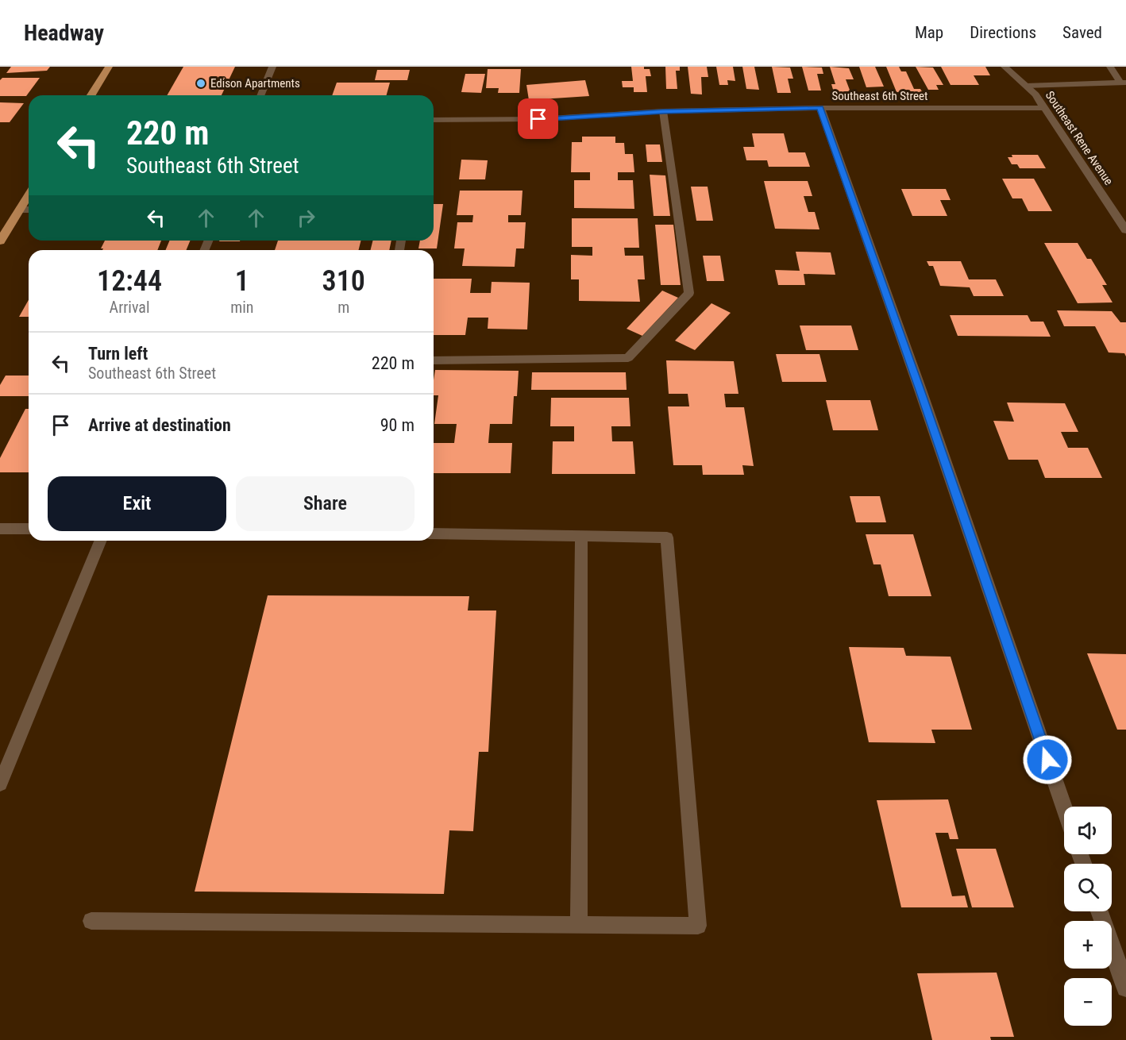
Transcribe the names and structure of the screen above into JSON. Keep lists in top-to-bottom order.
{
  "streets": {
    "street": ["Southeast 6th Street", "Southeast Rene Avenue"]
  },
  "crossings": [
    ["Southeast 6th Street", "Southeast Rene Avenue"]
  ],
  "places": ["Edison Apartments"],
  "page": {
    "header": "Headway",
    "nav": ["Map", "Directions", "Saved"],
    "turn": ["220 m", "Southeast 6th Street"],
    "eta": [
      "12:44",
      "Arrival",
      "1",
      "min",
      "310",
      "m"
    ],
    "list": [
      {
        "name": "Turn left",
        "note": "Southeast 6th Street",
        "value": "220 m"
      },
      {
        "name": "Arrive at destination",
        "value": "90 m"
      }
    ],
    "buttons": ["Exit", "Share"],
    "map_buttons": ["+", "−"]
  }
}
